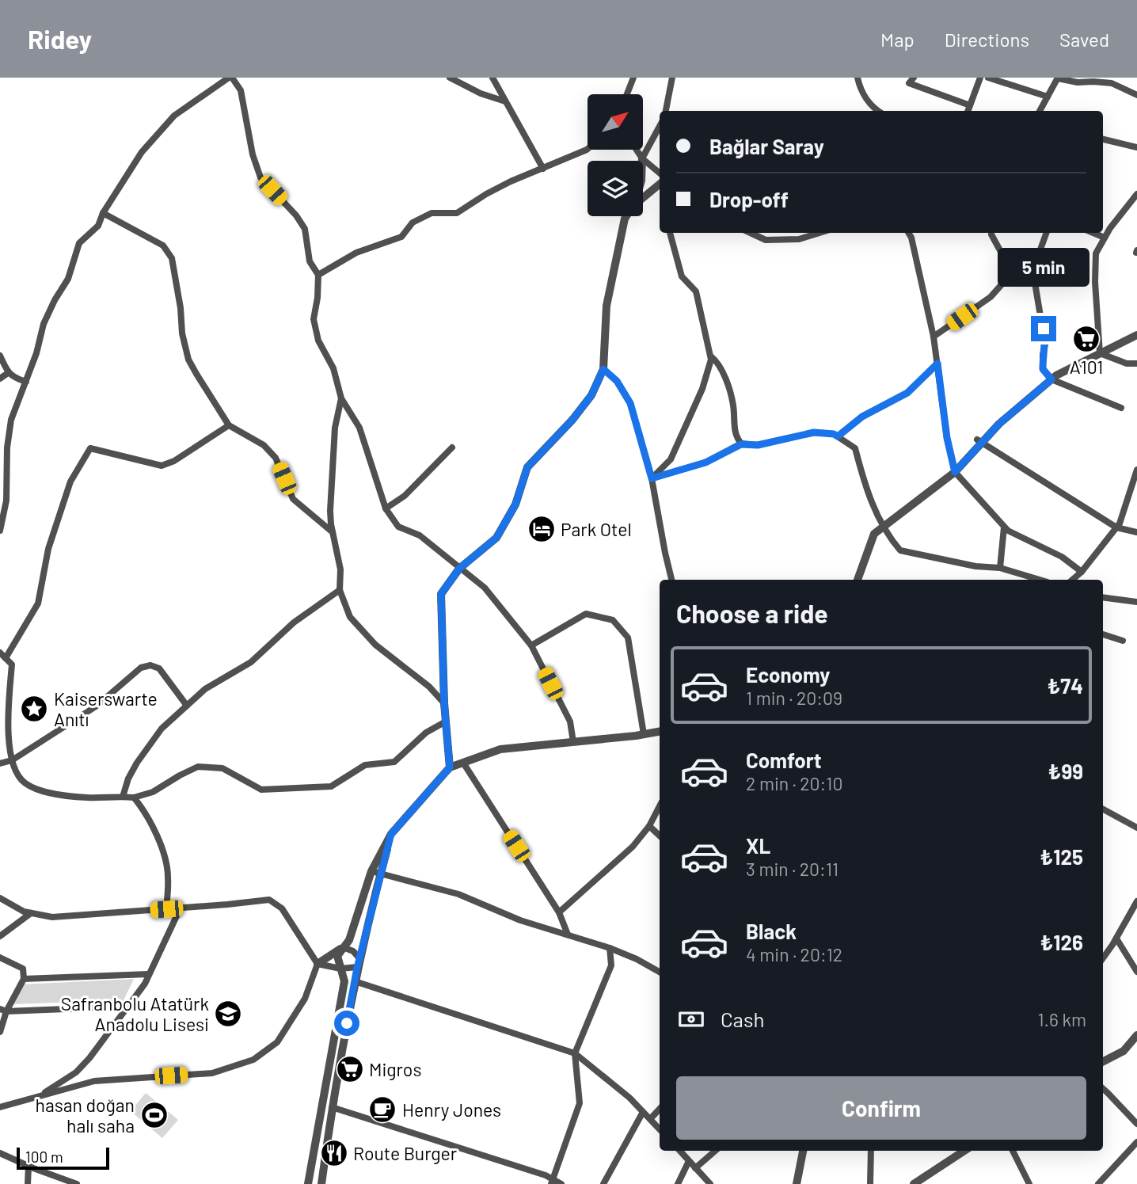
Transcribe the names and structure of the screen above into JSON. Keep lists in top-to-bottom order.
{
  "places": {
    "supermarket": ["A101", "Migros"],
    "hotel": ["Park Otel"],
    "place": ["Kaiserswarte Anıtı"],
    "school or university": ["Safranbolu Atatürk Anadolu Lisesi"],
    "cafe": ["Henry Jones"],
    "sports": ["hasan doğan halı saha"],
    "restaurant": ["Route Burger"]
  },
  "scale_bar": "100 m",
  "north": "top right",
  "page": {
    "header": "Ridey",
    "nav": ["Map", "Directions", "Saved"],
    "banner": ["Bağlar Saray", "Drop-off"],
    "bubble": "5 min",
    "heading": "Choose a ride",
    "list": [
      {
        "name": "Economy",
        "note": "1 min · 20:09",
        "value": "₺74"
      },
      {
        "name": "Comfort",
        "note": "2 min · 20:10",
        "value": "₺99"
      },
      {
        "name": "XL",
        "note": "3 min · 20:11",
        "value": "₺125"
      },
      {
        "name": "Black",
        "note": "4 min · 20:12",
        "value": "₺126"
      }
    ],
    "pay": ["Cash", "1.6 km"],
    "buttons": "Confirm",
    "scale": "100 m"
  }
}
